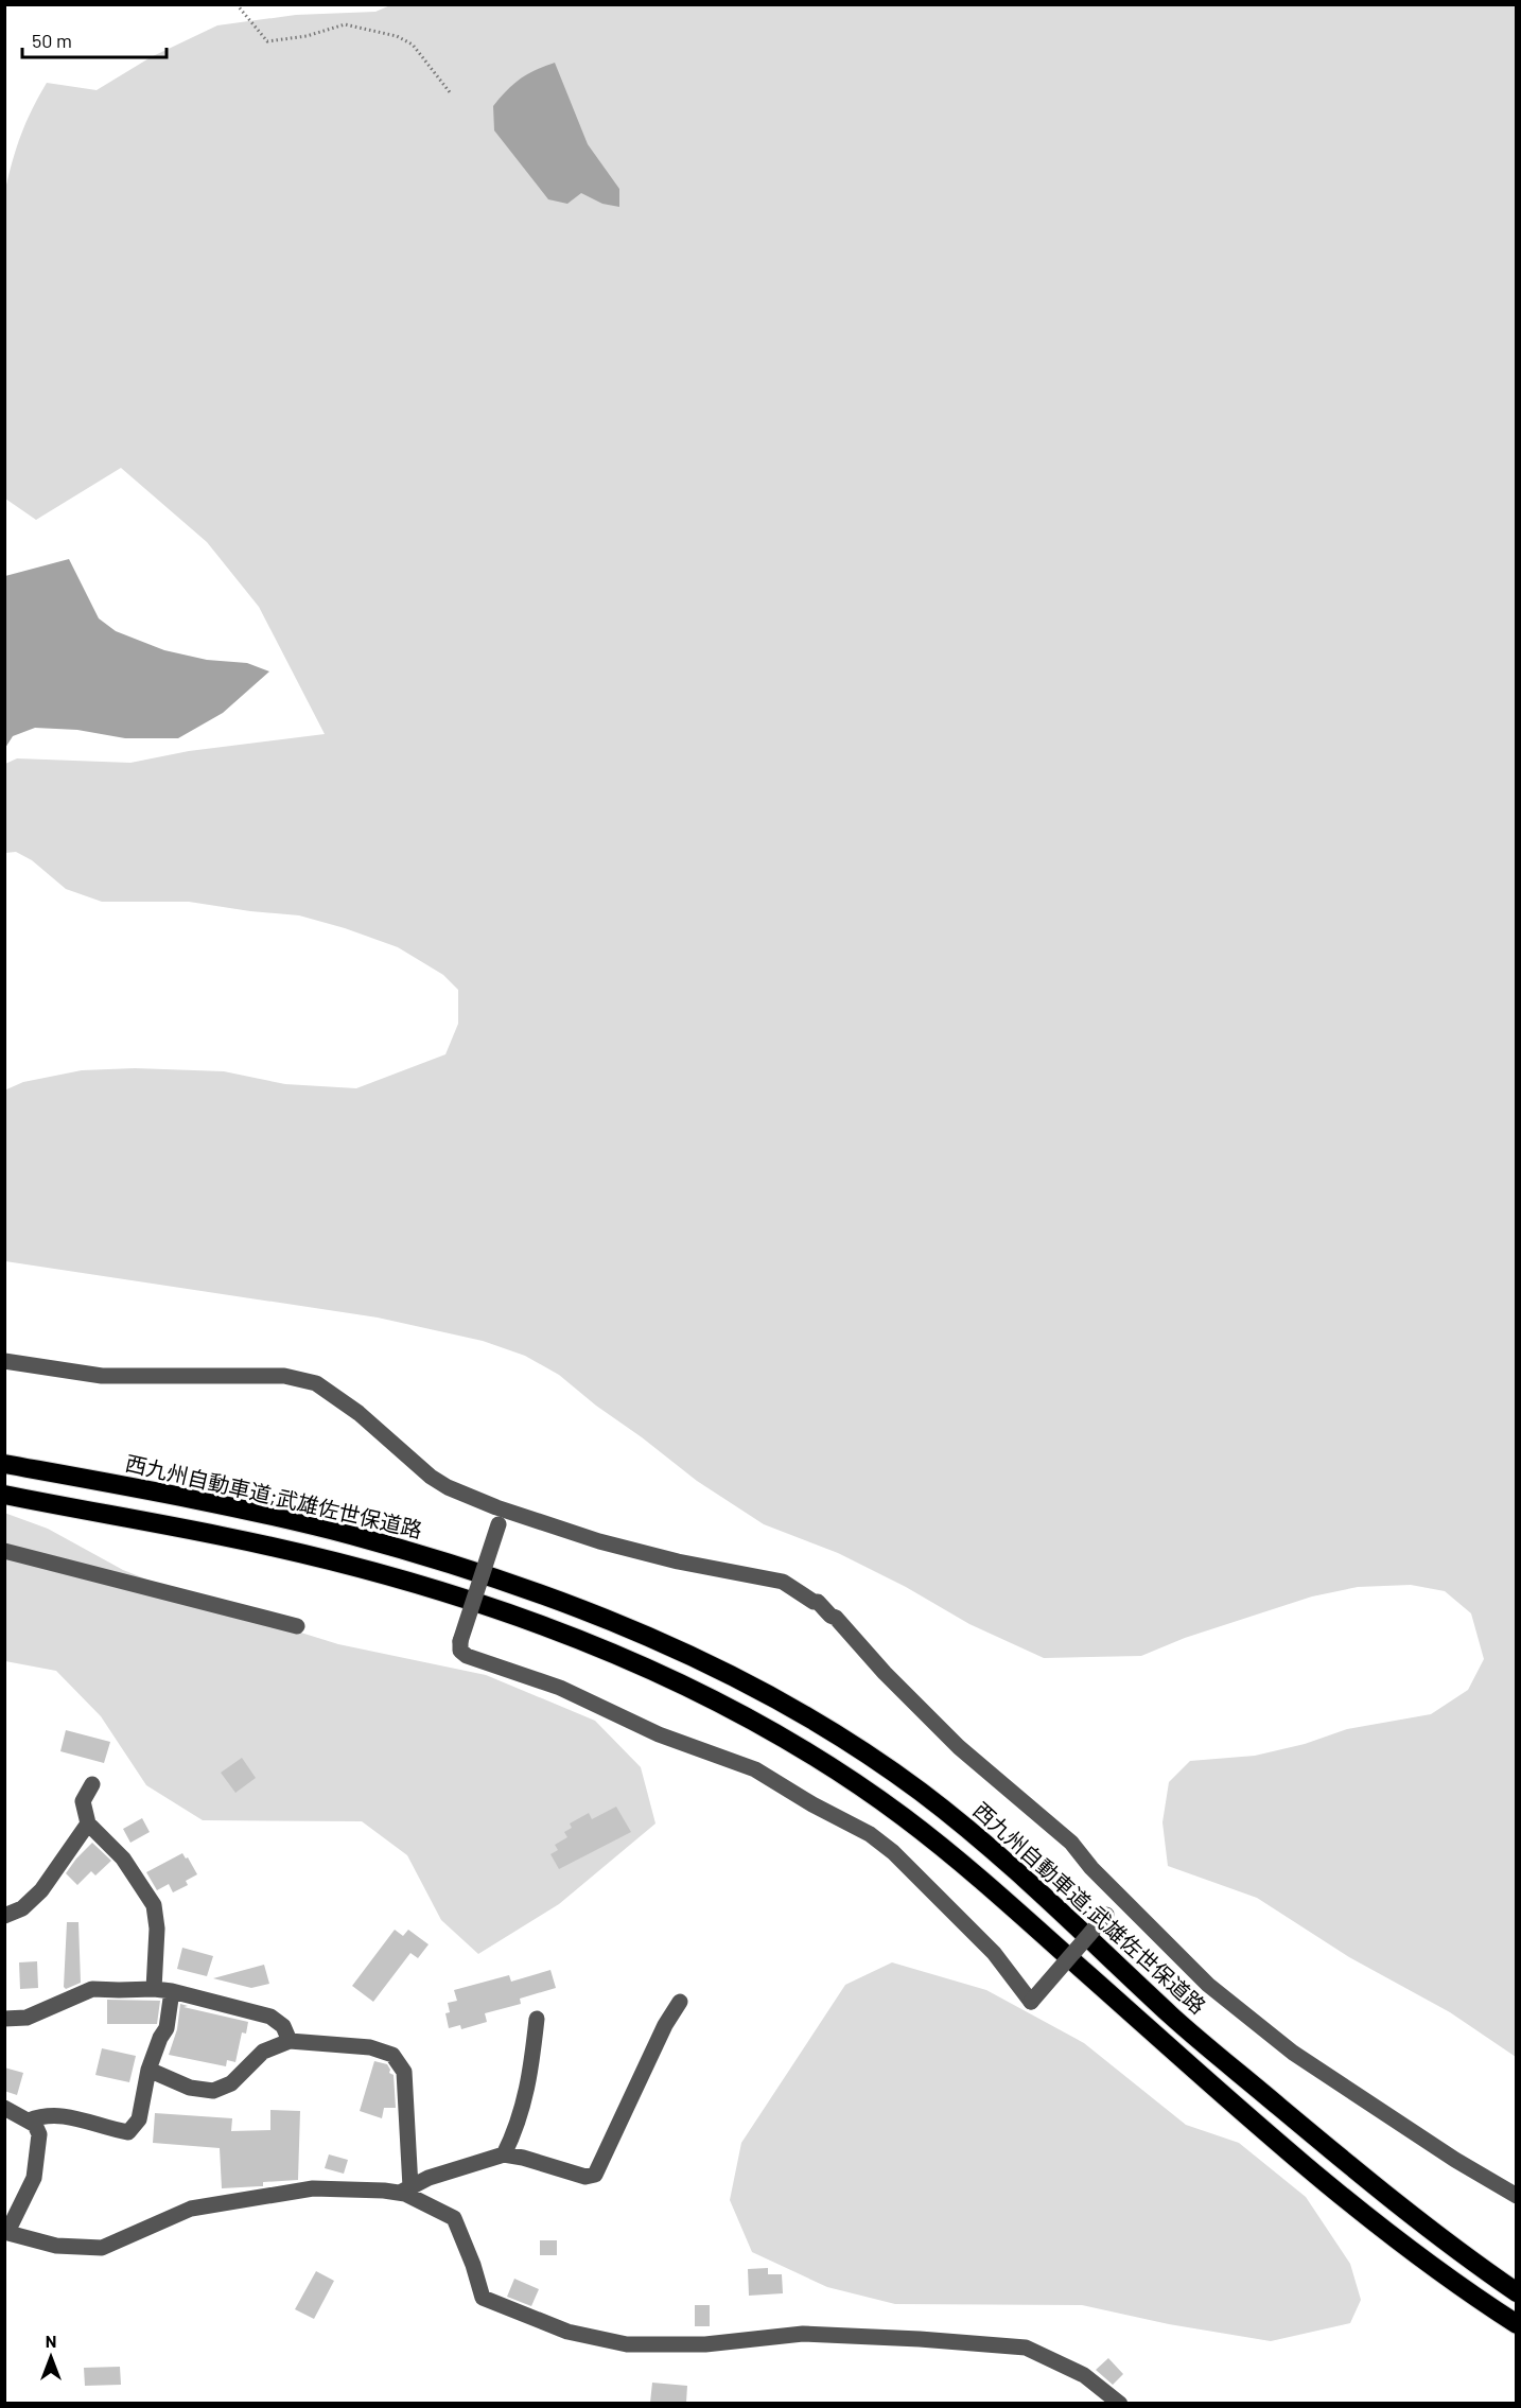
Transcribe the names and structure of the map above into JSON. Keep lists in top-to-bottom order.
{
  "streets": {
    "highway": ["西九州自動車道;武雄佐世保道路"]
  },
  "scale_bar": "50 m",
  "north": "top"
}
